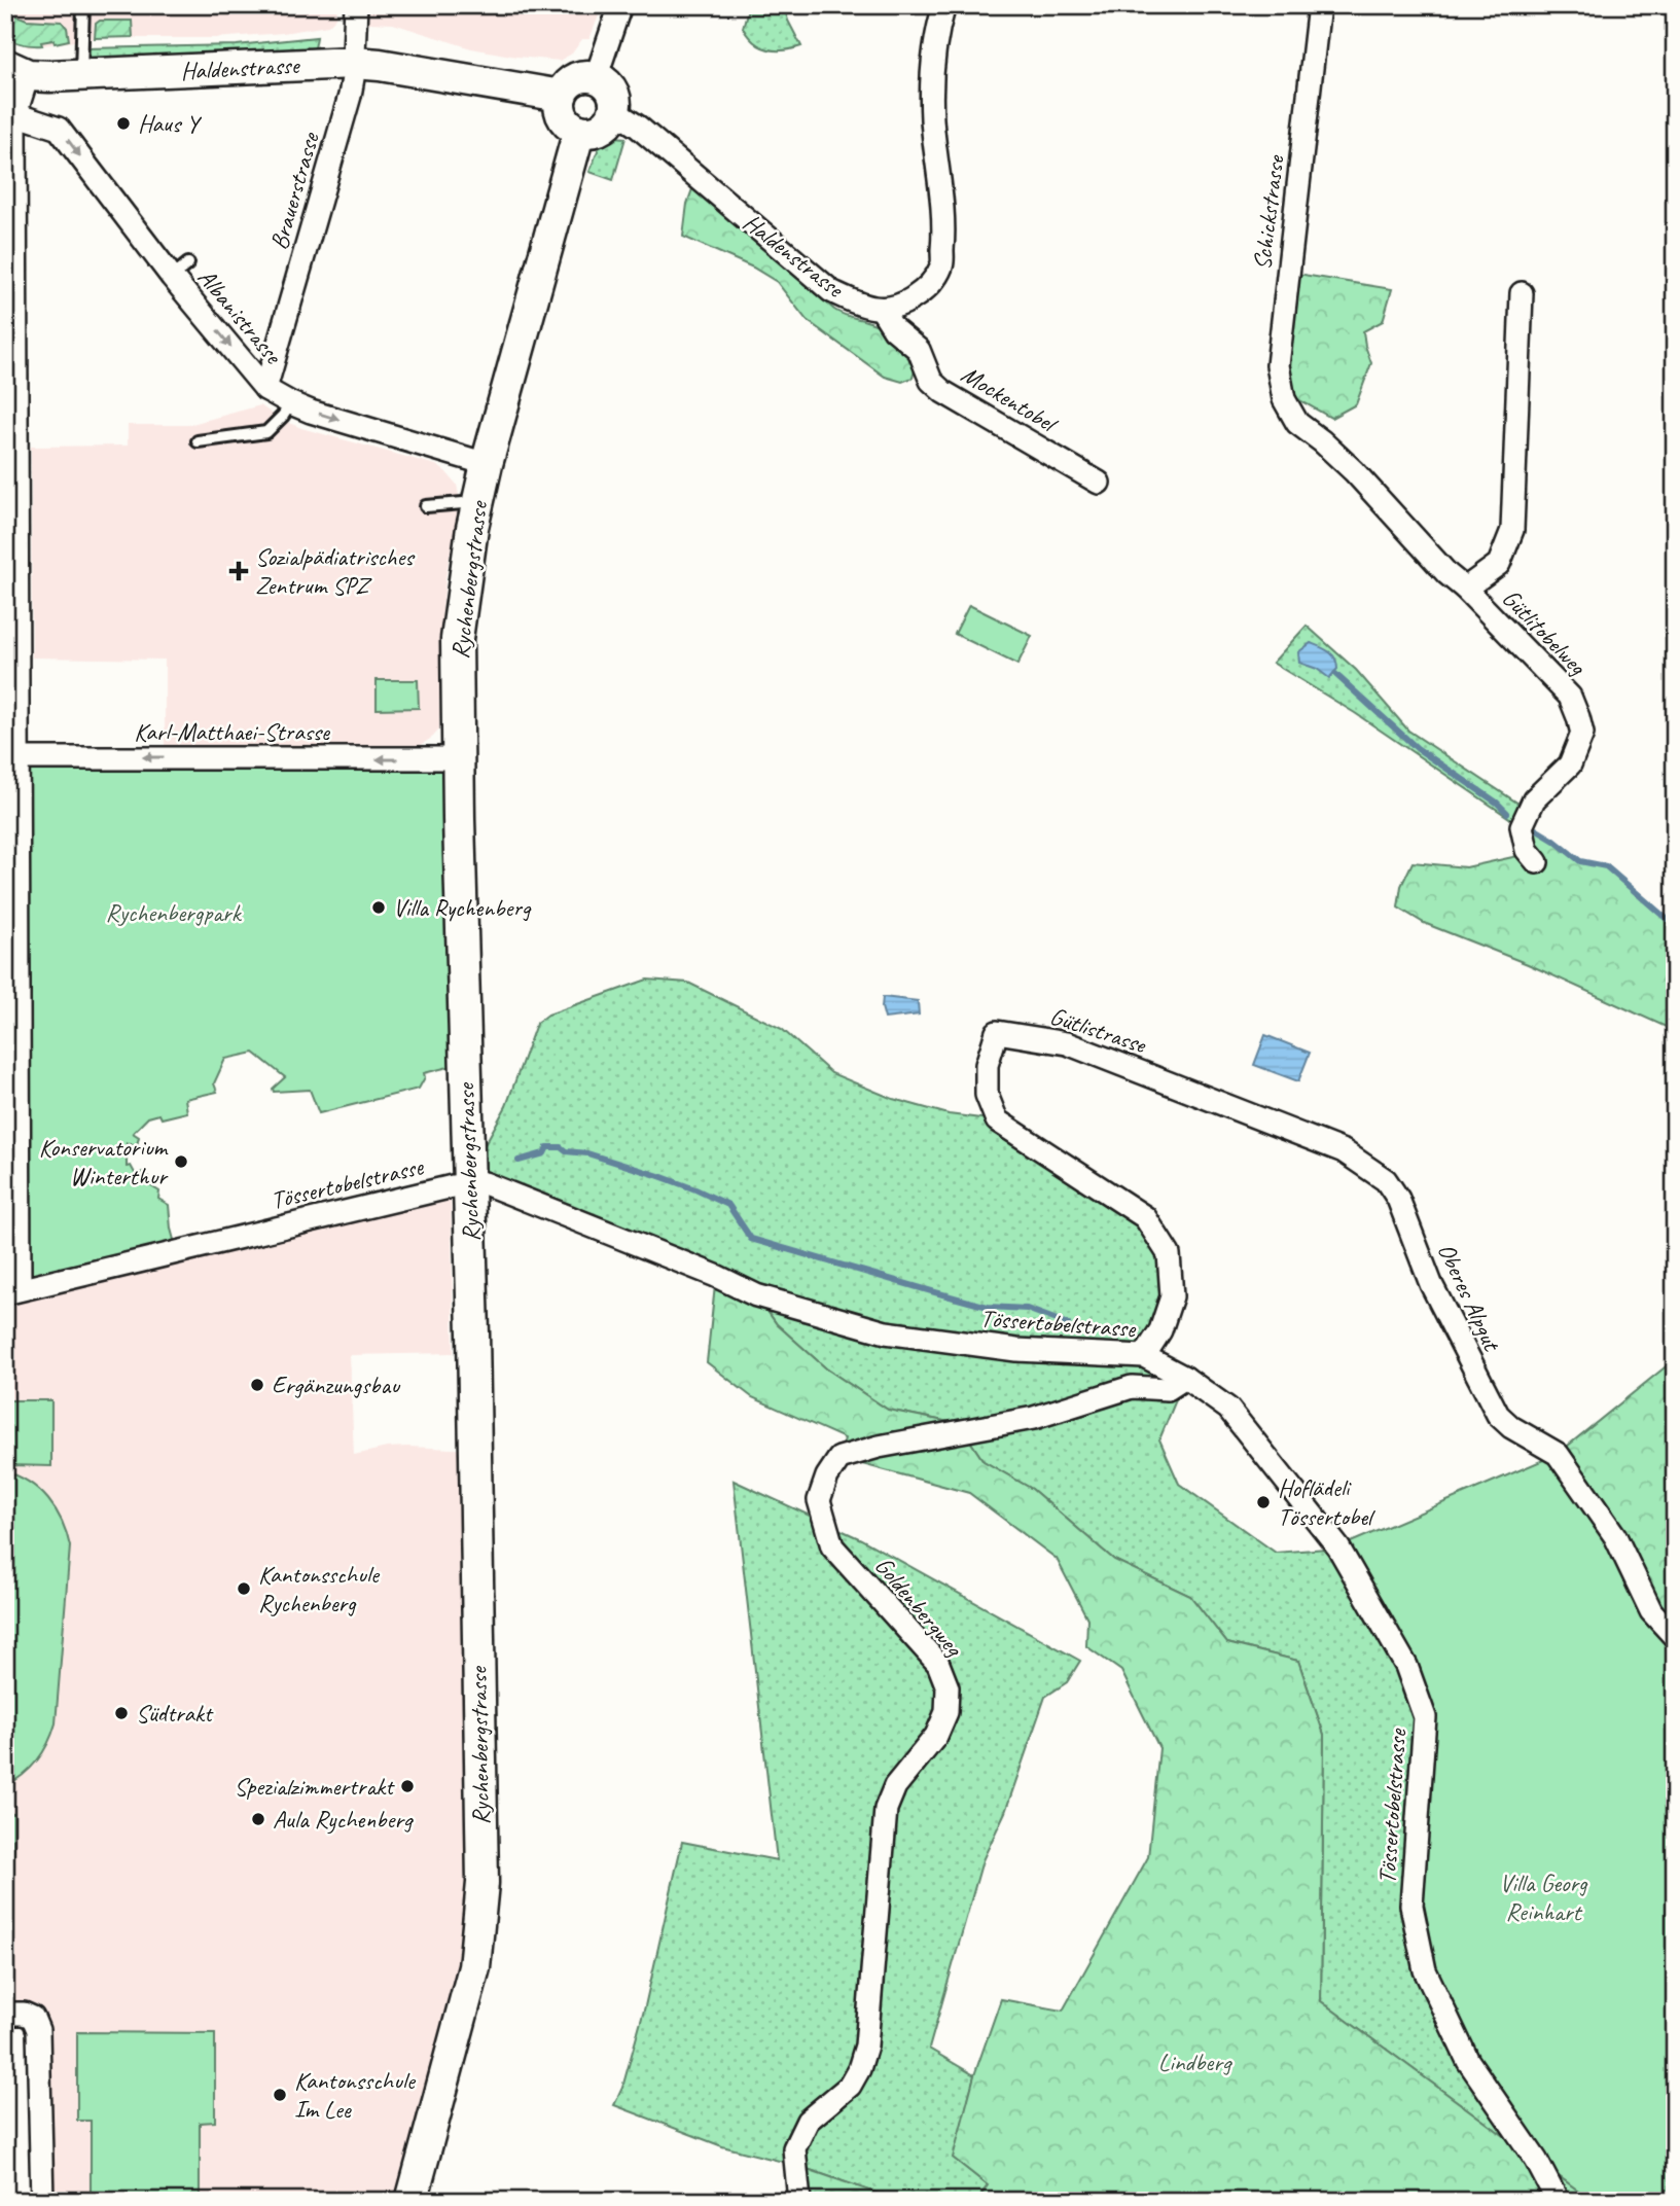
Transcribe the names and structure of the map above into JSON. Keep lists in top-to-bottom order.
{
  "streets": {
    "street": [
      "Haldenstrasse",
      "Brauerstrasse",
      "Schickstrasse",
      "Albanistrasse",
      "Mockentobel",
      "Rychenbergstrasse",
      "Gütlitobelweg",
      "Karl-Matthaei-Strasse",
      "Gütlistrasse",
      "Tössertobelstrasse",
      "Oberes Alpgut",
      "Goldenbergweg"
    ]
  },
  "crossings": [
    ["Haldenstrasse", "Brauerstrasse"],
    ["Haldenstrasse", "Mockentobel"],
    ["Haldenstrasse", "Rychenbergstrasse"],
    ["Brauerstrasse", "Albanistrasse"],
    ["Schickstrasse", "Gütlitobelweg"],
    ["Albanistrasse", "Rychenbergstrasse"],
    ["Rychenbergstrasse", "Karl-Matthaei-Strasse"],
    ["Rychenbergstrasse", "Tössertobelstrasse"],
    ["Gütlistrasse", "Tössertobelstrasse"],
    ["Gütlistrasse", "Oberes Alpgut"],
    ["Tössertobelstrasse", "Goldenbergweg"]
  ],
  "one_way": ["Albanistrasse", "Karl-Matthaei-Strasse"],
  "parks": ["Rychenbergpark", "Villa Georg Reinhart", "Lindberg"],
  "places": {
    "other": [
      "Haus Y",
      "Villa Rychenberg",
      "Konservatorium Winterthur",
      "Ergänzungsbau",
      "Hoflädeli Tössertobel",
      "Kantonsschule Rychenberg",
      "Südtrakt",
      "Spezialzimmertrakt",
      "Aula Rychenberg",
      "Kantonsschule Im Lee"
    ],
    "health": ["Sozialpädiatrisches Zentrum SPZ"]
  }
}
